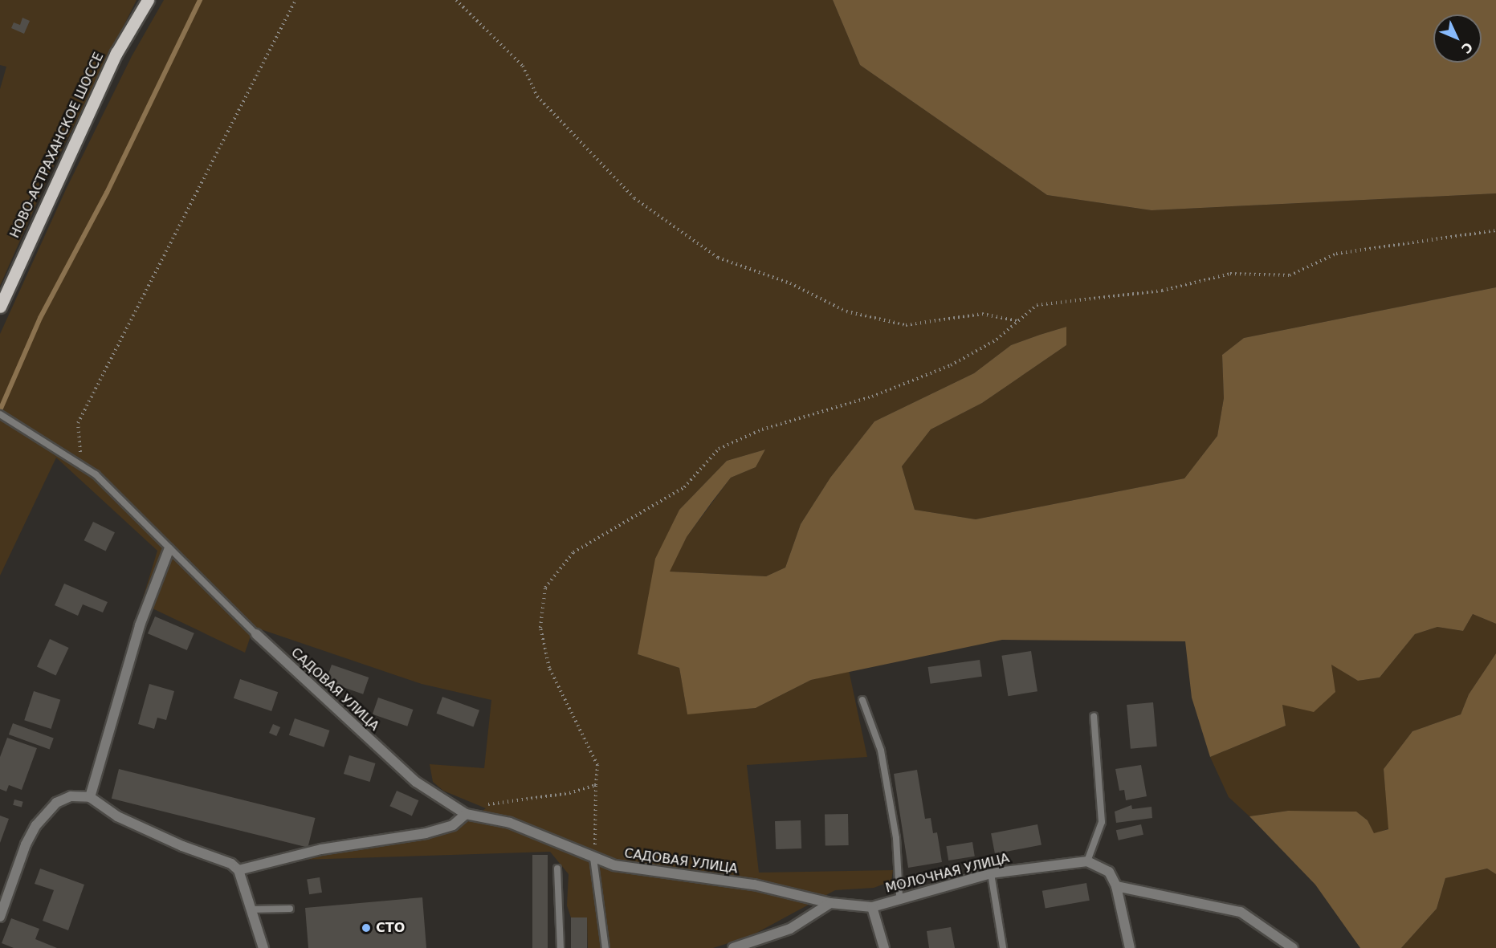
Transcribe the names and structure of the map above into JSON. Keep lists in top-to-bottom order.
{
  "streets": {
    "main road": ["НОВО-АСТРАХАНСКОЕ ШОССЕ"],
    "street": ["САДОВАЯ УЛИЦА", "МОЛОЧНАЯ УЛИЦА"]
  },
  "crossings": [
    ["САДОВАЯ УЛИЦА", "МОЛОЧНАЯ УЛИЦА"]
  ],
  "places": ["СТО"],
  "north": "bottom right"
}
